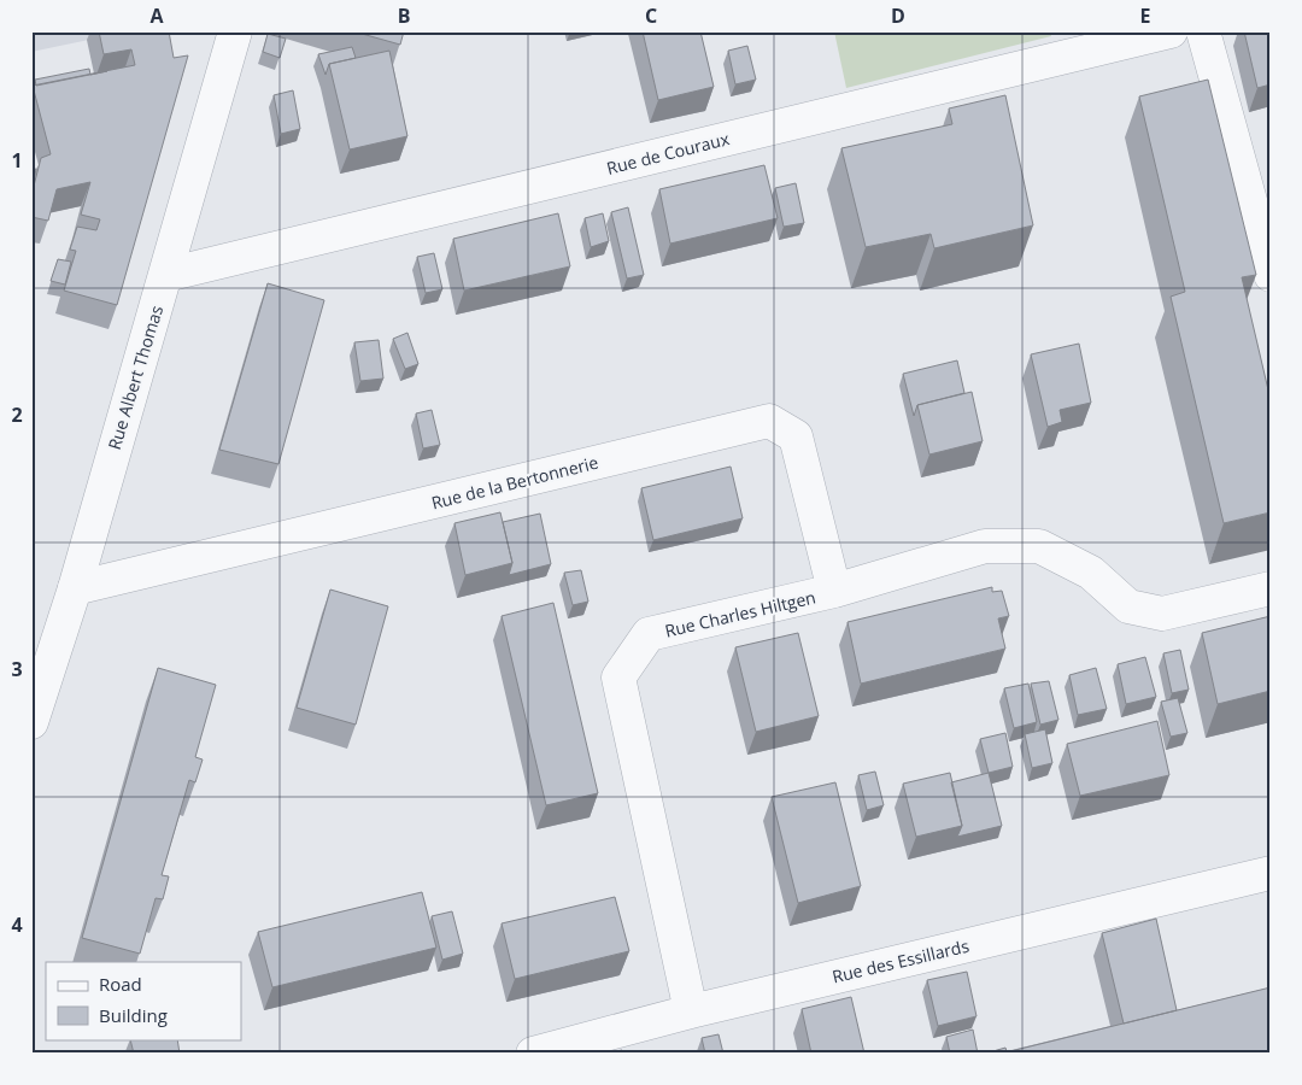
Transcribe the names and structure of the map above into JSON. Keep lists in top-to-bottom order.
{
  "streets": {
    "street": [
      "Rue de Couraux",
      "Rue Albert Thomas",
      "Rue de la Bertonnerie",
      "Rue Charles Hiltgen",
      "Rue des Essillards"
    ]
  },
  "crossings": [
    ["Rue de Couraux", "Rue Albert Thomas"],
    ["Rue Albert Thomas", "Rue de la Bertonnerie"],
    ["Rue de la Bertonnerie", "Rue Charles Hiltgen"],
    ["Rue Charles Hiltgen", "Rue des Essillards"]
  ],
  "legend": ["Road", "Building"],
  "grid": {
    "columns": [
      "A",
      "B",
      "C",
      "D",
      "E"
    ],
    "rows": [
      "1",
      "2",
      "3",
      "4"
    ]
  }
}
